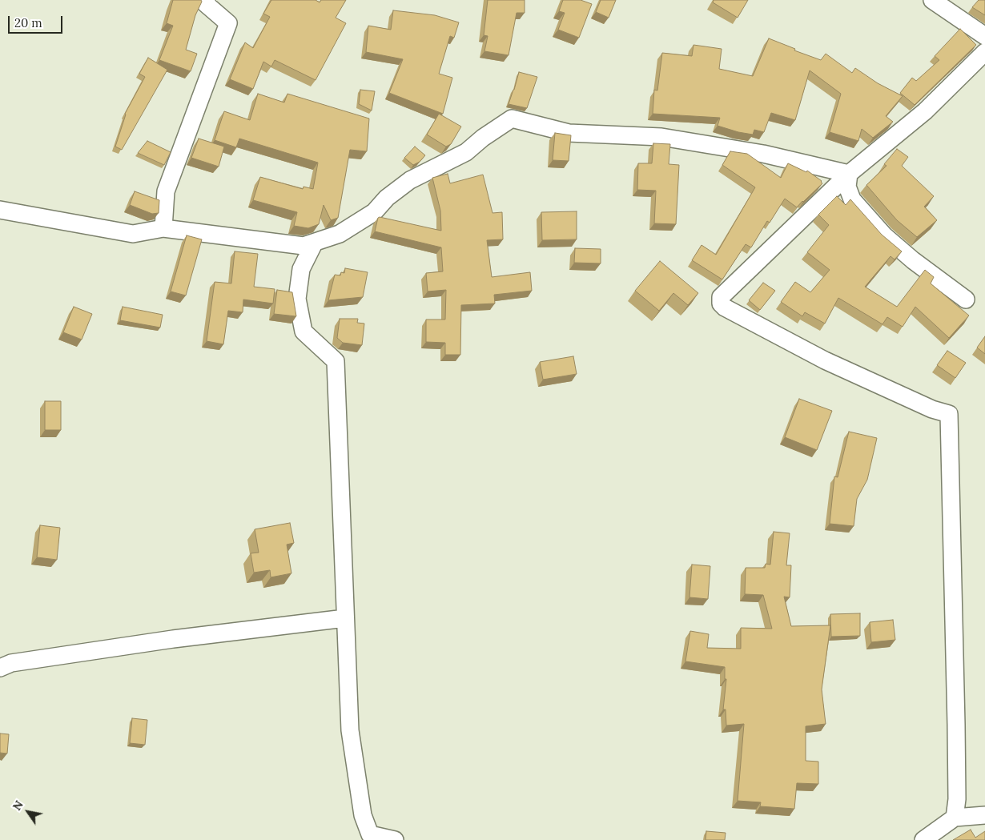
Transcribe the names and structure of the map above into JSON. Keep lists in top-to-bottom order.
{
  "scale_bar": "20 m",
  "north": "top left"
}
